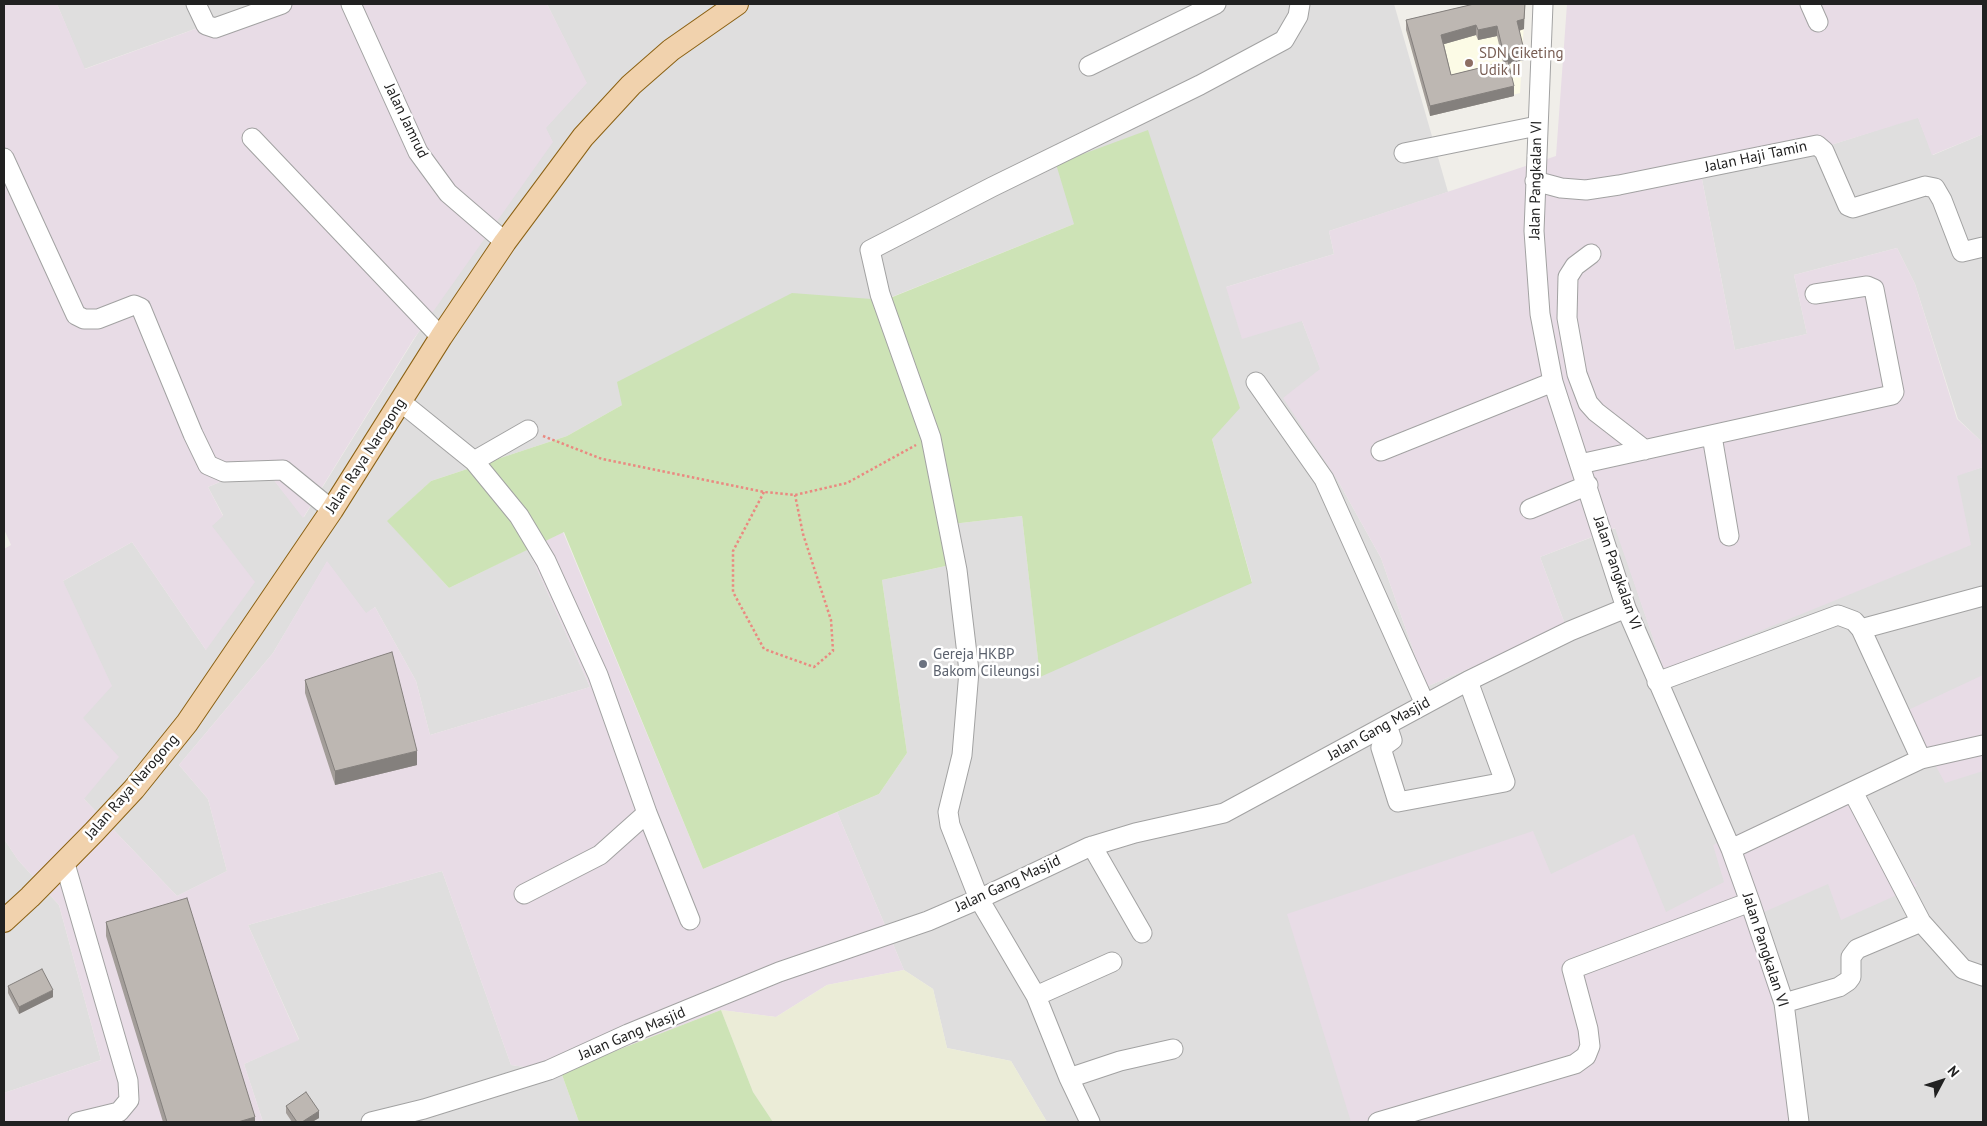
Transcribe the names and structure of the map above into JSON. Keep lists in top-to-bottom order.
{
  "streets": {
    "main road": ["Jalan Raya Narogong"],
    "street": [
      "Jalan Jamrud",
      "Jalan Haji Tamin",
      "Jalan Pangkalan VI",
      "Jalan Gang Masjid"
    ]
  },
  "crossings": [
    ["Jalan Jamrud", "Jalan Raya Narogong"],
    ["Jalan Haji Tamin", "Jalan Pangkalan VI"],
    ["Jalan Pangkalan VI", "Jalan Gang Masjid"]
  ],
  "places": ["SDN Ciketing Udik II", "Gereja HKBP Bakom Cileungsi"],
  "north": "top right"
}
